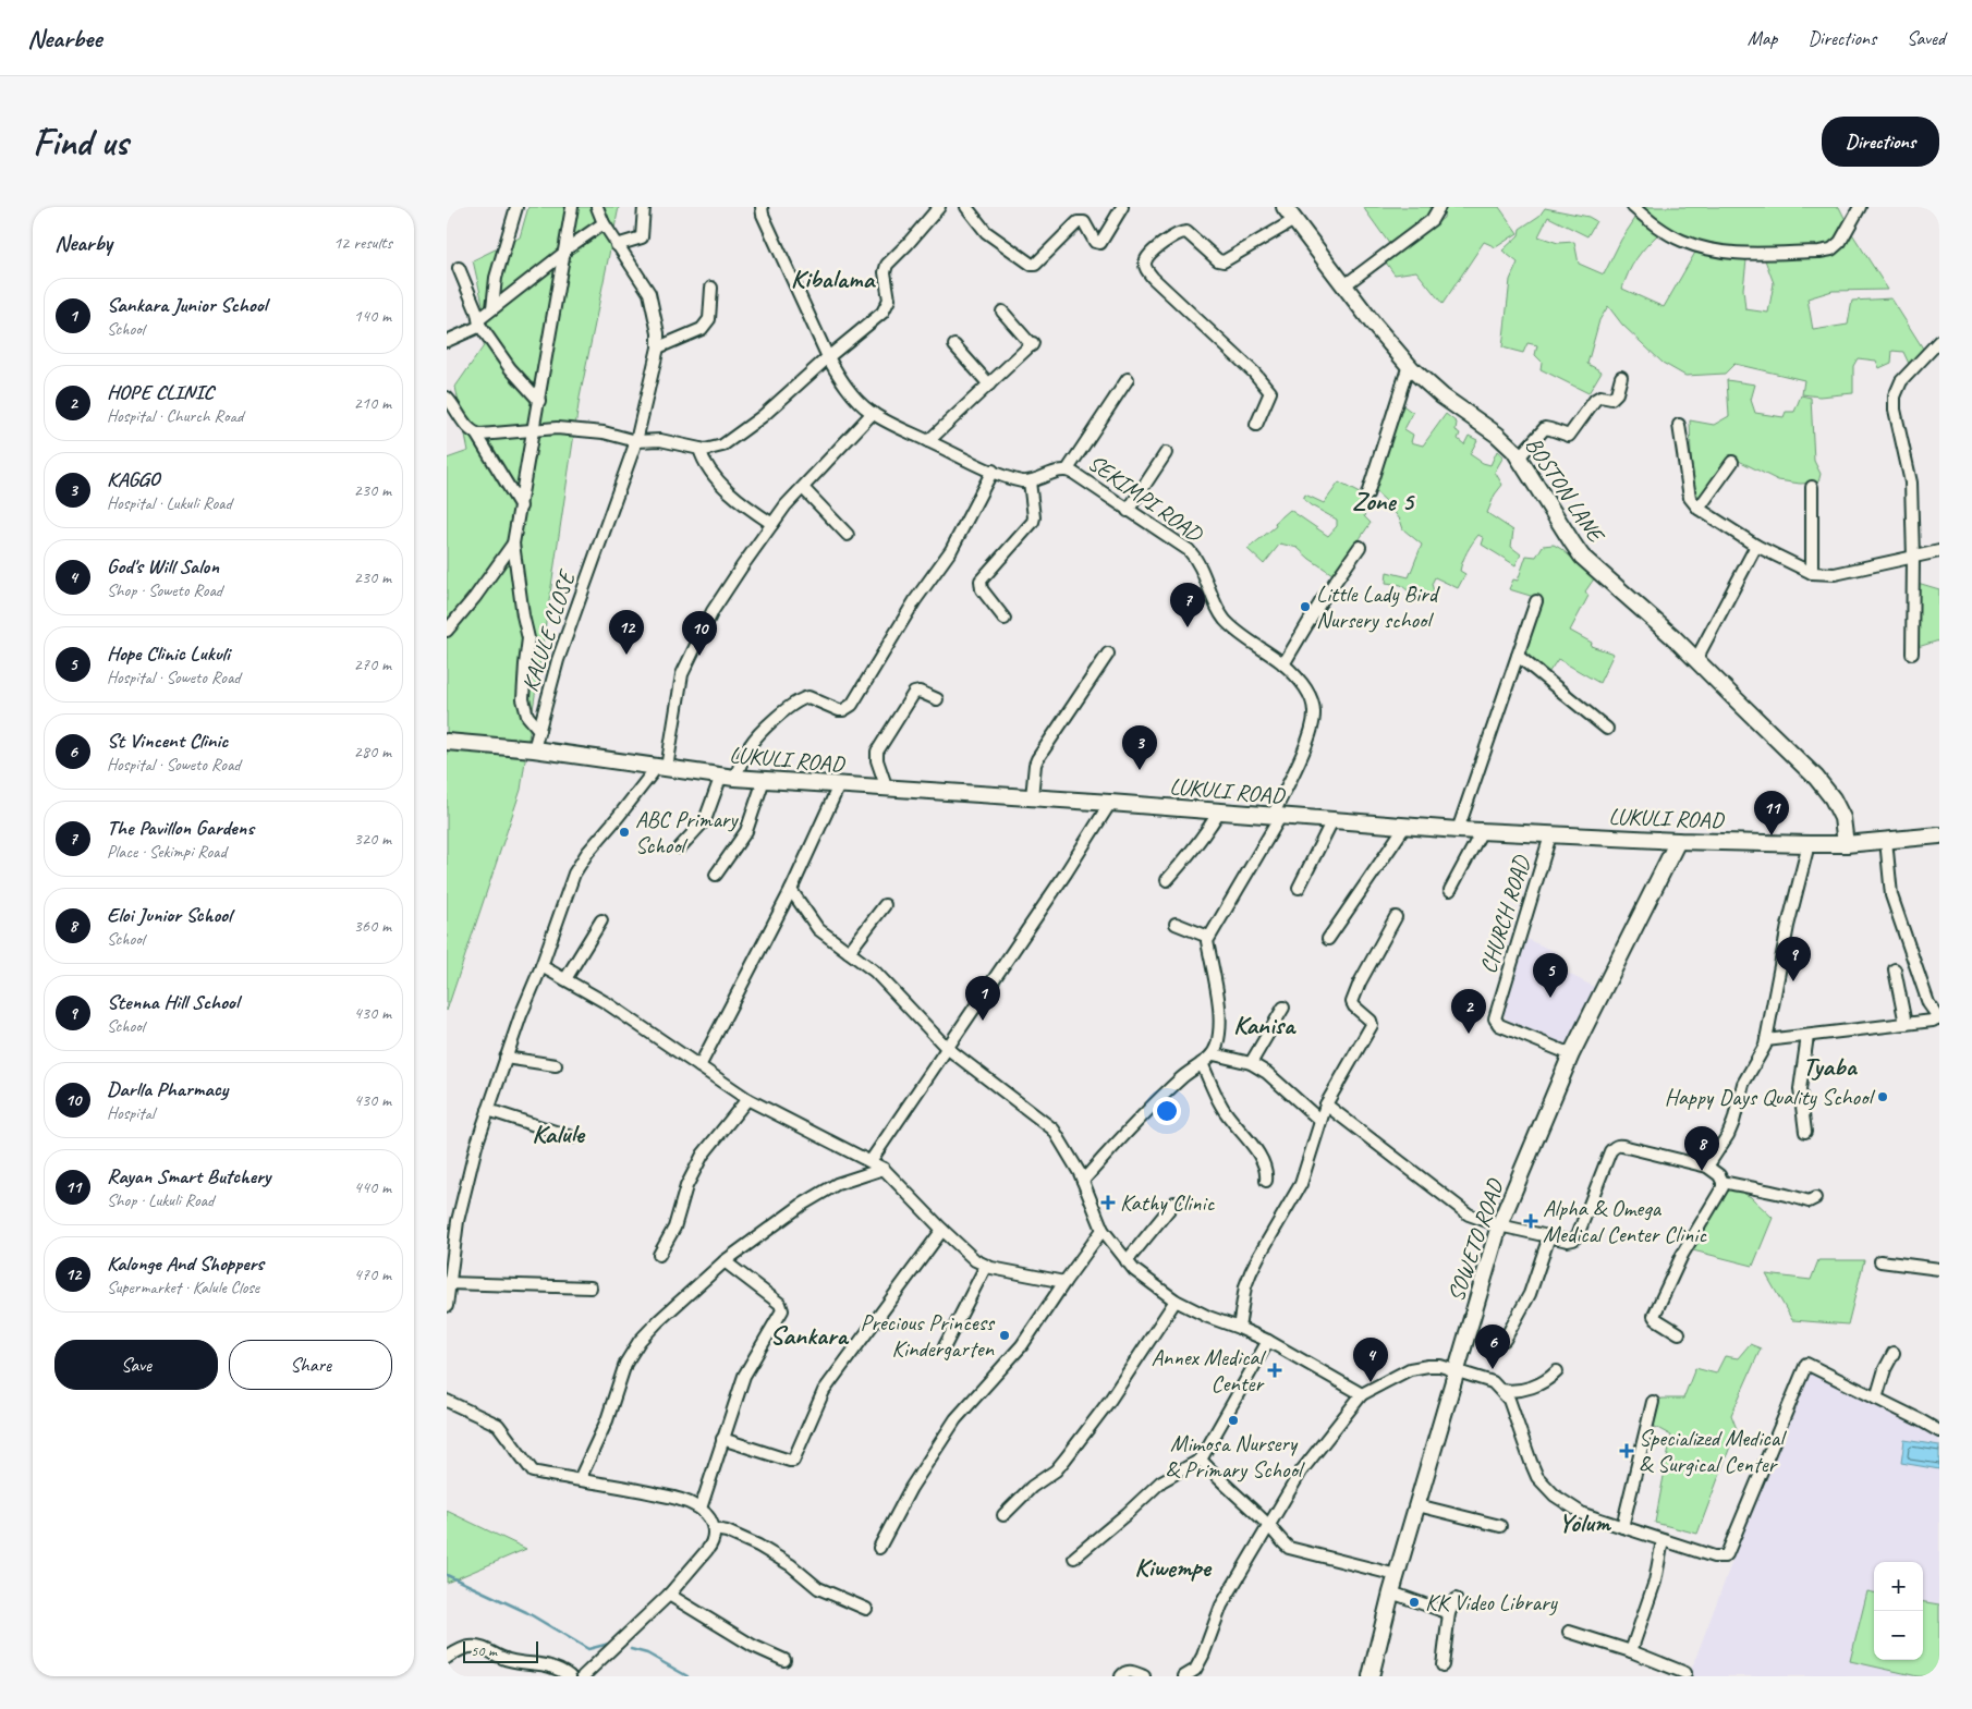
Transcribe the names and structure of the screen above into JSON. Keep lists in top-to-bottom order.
{
  "streets": {
    "street": [
      "BOSTON LANE",
      "SEKIMPI ROAD",
      "KALULE CLOSE",
      "LUKULI ROAD",
      "CHURCH ROAD",
      "SOWETO ROAD"
    ]
  },
  "crossings": [
    ["BOSTON LANE", "LUKULI ROAD"],
    ["SEKIMPI ROAD", "LUKULI ROAD"],
    ["KALULE CLOSE", "LUKULI ROAD"],
    ["LUKULI ROAD", "CHURCH ROAD"],
    ["LUKULI ROAD", "SOWETO ROAD"],
    ["CHURCH ROAD", "SOWETO ROAD"]
  ],
  "districts": [
    "Kibalama",
    "Zone 5",
    "Kanisa",
    "Tyaba",
    "Kalule",
    "Sankara",
    "Yolum",
    "Kiwempe"
  ],
  "places": {
    "other": [
      "Little Lady Bird Nursery school",
      "ABC Primary School",
      "Happy Days Quality School",
      "Precious Princess Kindergarten",
      "Mimosa Nursery & Primary School",
      "KK Video Library"
    ],
    "health": [
      "Kathy Clinic",
      "Alpha & Omega Medical Center Clinic",
      "Annex Medical Center",
      "Specialized Medical & Surgical Center"
    ]
  },
  "scale_bar": "50 m",
  "page": {
    "header": "Nearbee",
    "nav": ["Map", "Directions", "Saved"],
    "buttons": [
      "Directions",
      ["Save", "Share"]
    ],
    "title": "Find us",
    "heading": ["Nearby", "12 results"],
    "list": [
      {
        "mark": "1",
        "name": "Sankara Junior School",
        "note": "School",
        "value": "140 m"
      },
      {
        "mark": "2",
        "name": "HOPE CLINIC",
        "note": "Hospital · Church Road",
        "value": "210 m"
      },
      {
        "mark": "3",
        "name": "KAGGO",
        "note": "Hospital · Lukuli Road",
        "value": "230 m"
      },
      {
        "mark": "4",
        "name": "God's Will Salon",
        "note": "Shop · Soweto Road",
        "value": "230 m"
      },
      {
        "mark": "5",
        "name": "Hope Clinic Lukuli",
        "note": "Hospital · Soweto Road",
        "value": "270 m"
      },
      {
        "mark": "6",
        "name": "St Vincent Clinic",
        "note": "Hospital · Soweto Road",
        "value": "280 m"
      },
      {
        "mark": "7",
        "name": "The Pavillon Gardens",
        "note": "Place · Sekimpi Road",
        "value": "320 m"
      },
      {
        "mark": "8",
        "name": "Eloi Junior School",
        "note": "School",
        "value": "360 m"
      },
      {
        "mark": "9",
        "name": "Stenna Hill School",
        "note": "School",
        "value": "430 m"
      },
      {
        "mark": "10",
        "name": "Darlla Pharmacy",
        "note": "Hospital",
        "value": "430 m"
      },
      {
        "mark": "11",
        "name": "Rayan Smart Butchery",
        "note": "Shop · Lukuli Road",
        "value": "440 m"
      },
      {
        "mark": "12",
        "name": "Kalonge And Shoppers",
        "note": "Supermarket · Kalule Close",
        "value": "470 m"
      }
    ],
    "pins": [
      "7",
      "12",
      "10",
      "3",
      "11",
      "9",
      "5",
      "1",
      "2",
      "8",
      "6",
      "4"
    ],
    "map_buttons": ["+", "−"],
    "scale": "50 m"
  }
}
